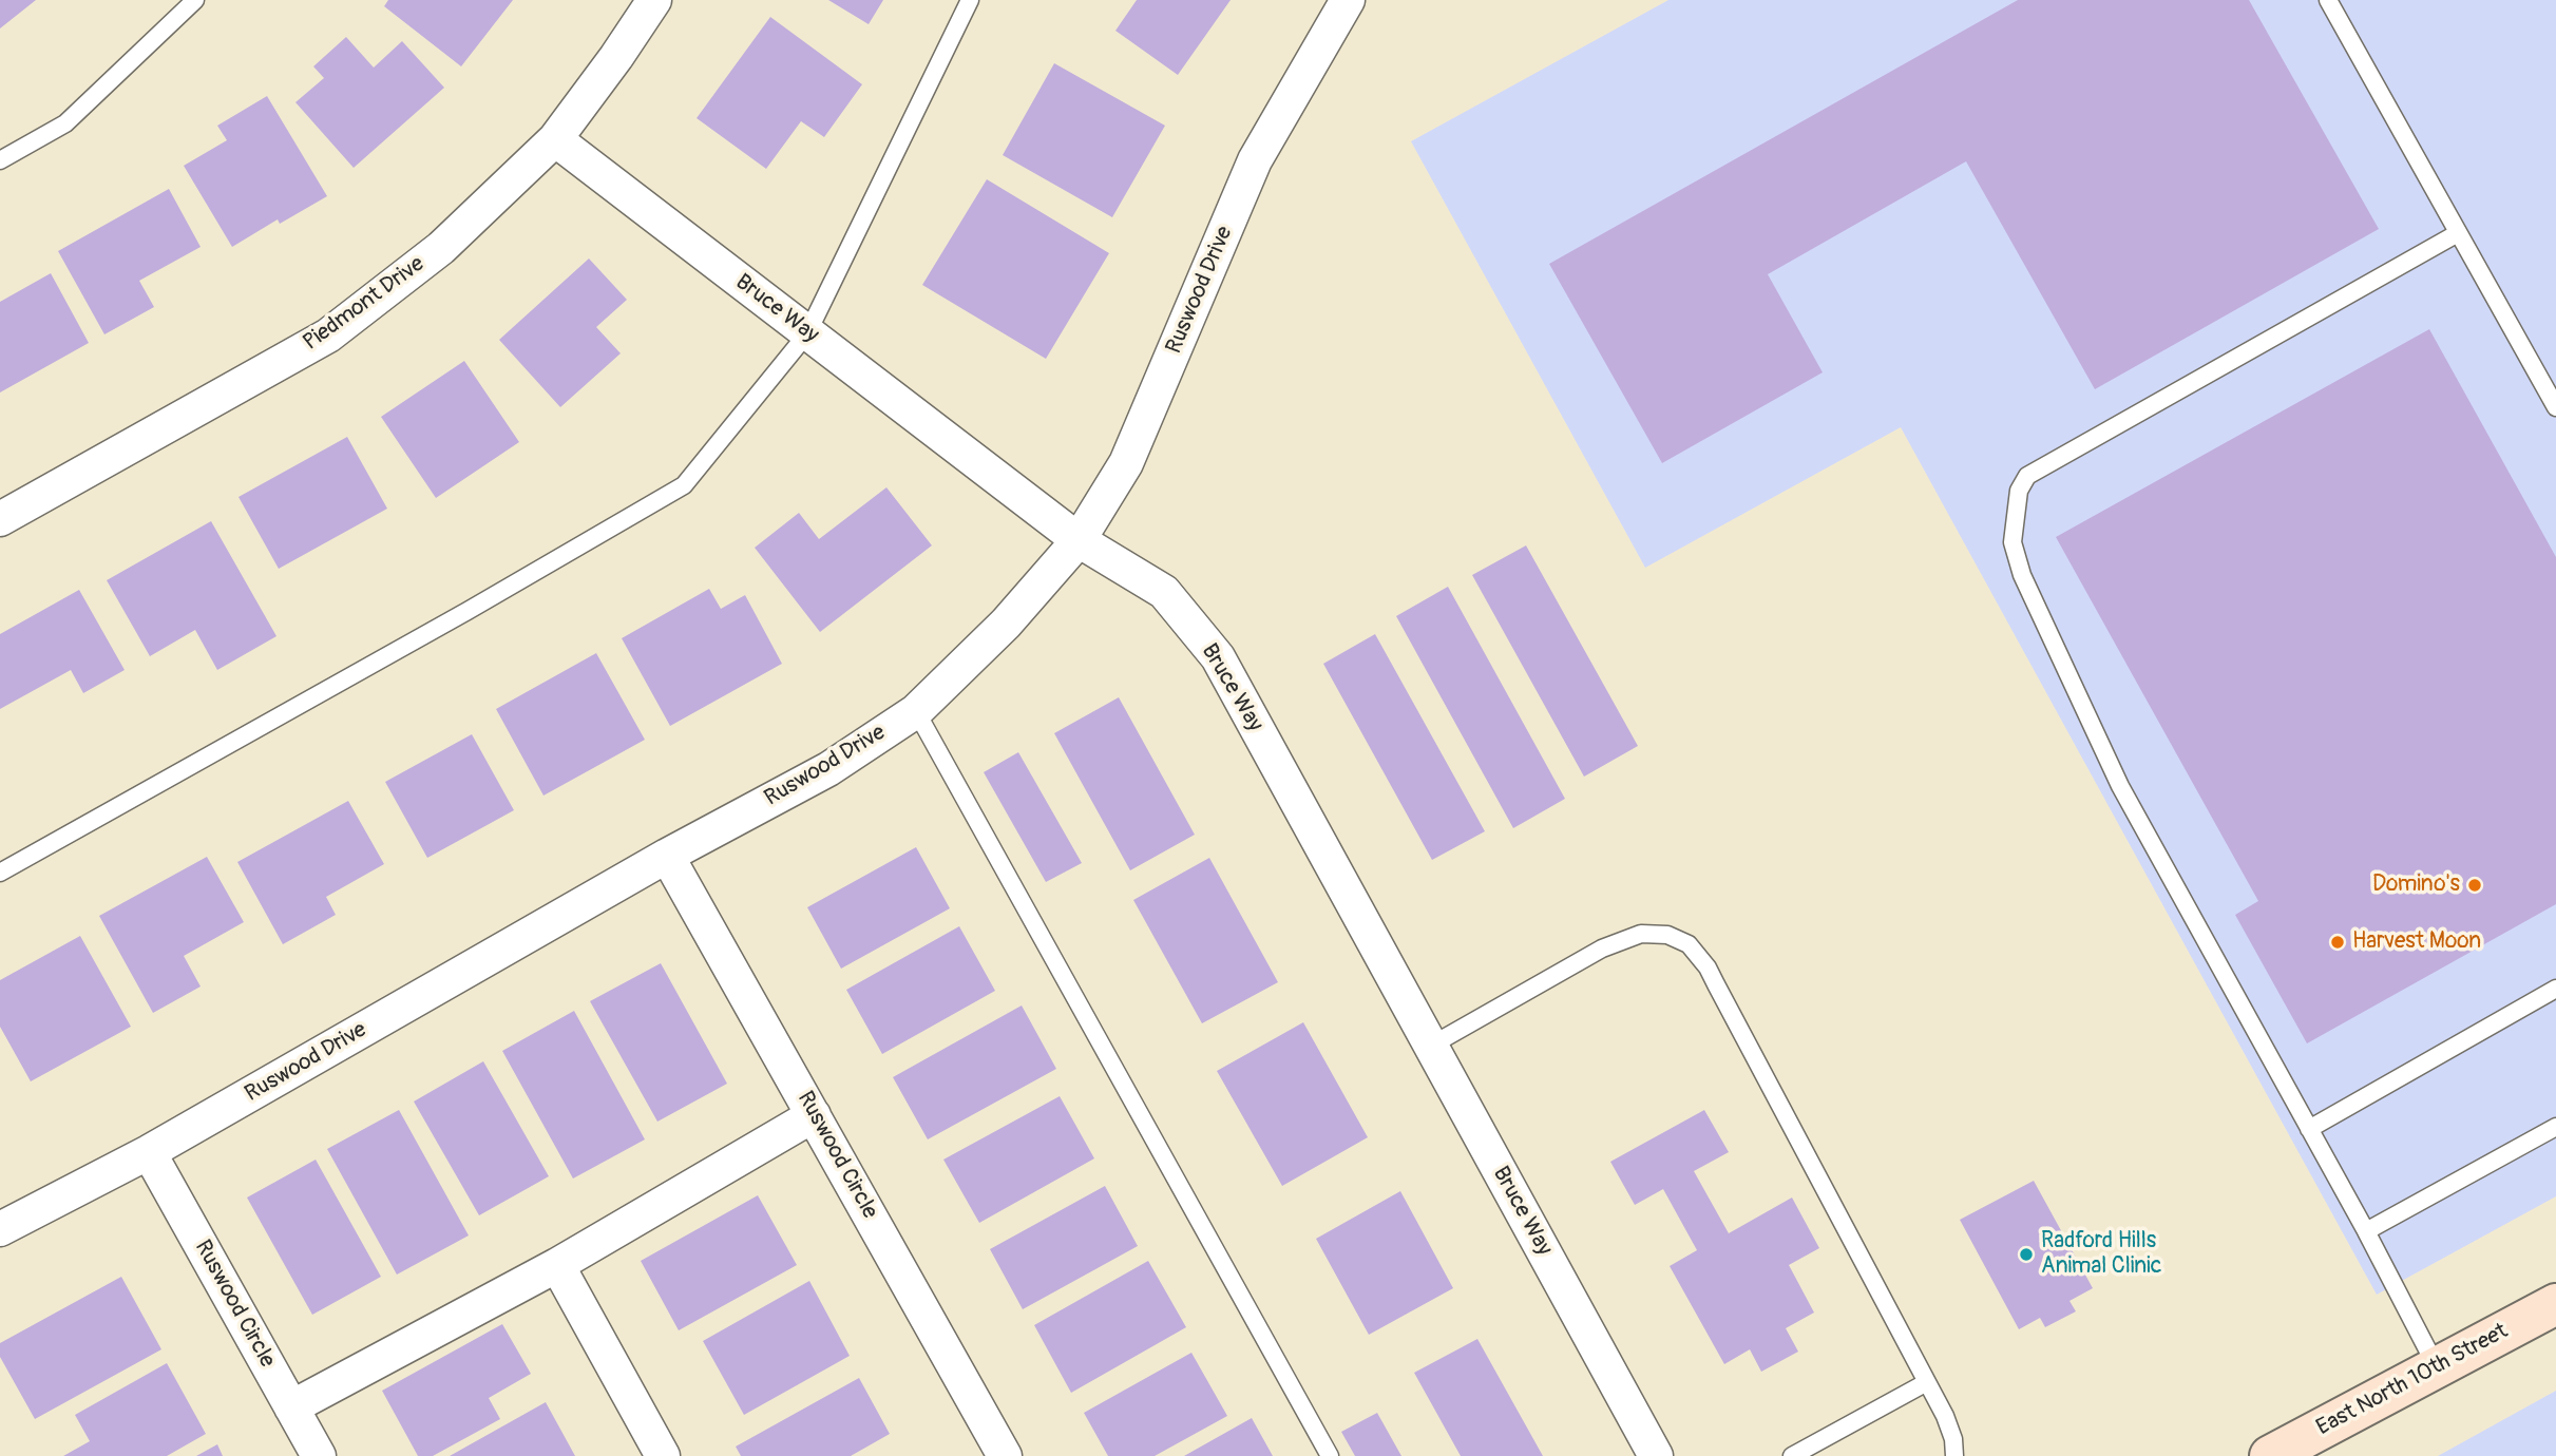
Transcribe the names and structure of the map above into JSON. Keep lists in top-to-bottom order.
{
  "streets": {
    "main road": ["East North 10th Street"],
    "street": [
      "Ruswood Drive",
      "Piedmont Drive",
      "Bruce Way",
      "Ruswood Circle"
    ]
  },
  "crossings": [
    ["Ruswood Drive", "Bruce Way"],
    ["Ruswood Drive", "Ruswood Circle"],
    ["Piedmont Drive", "Bruce Way"]
  ],
  "places": ["Domino's", "Harvest Moon", "Radford Hills Animal Clinic"]
}
